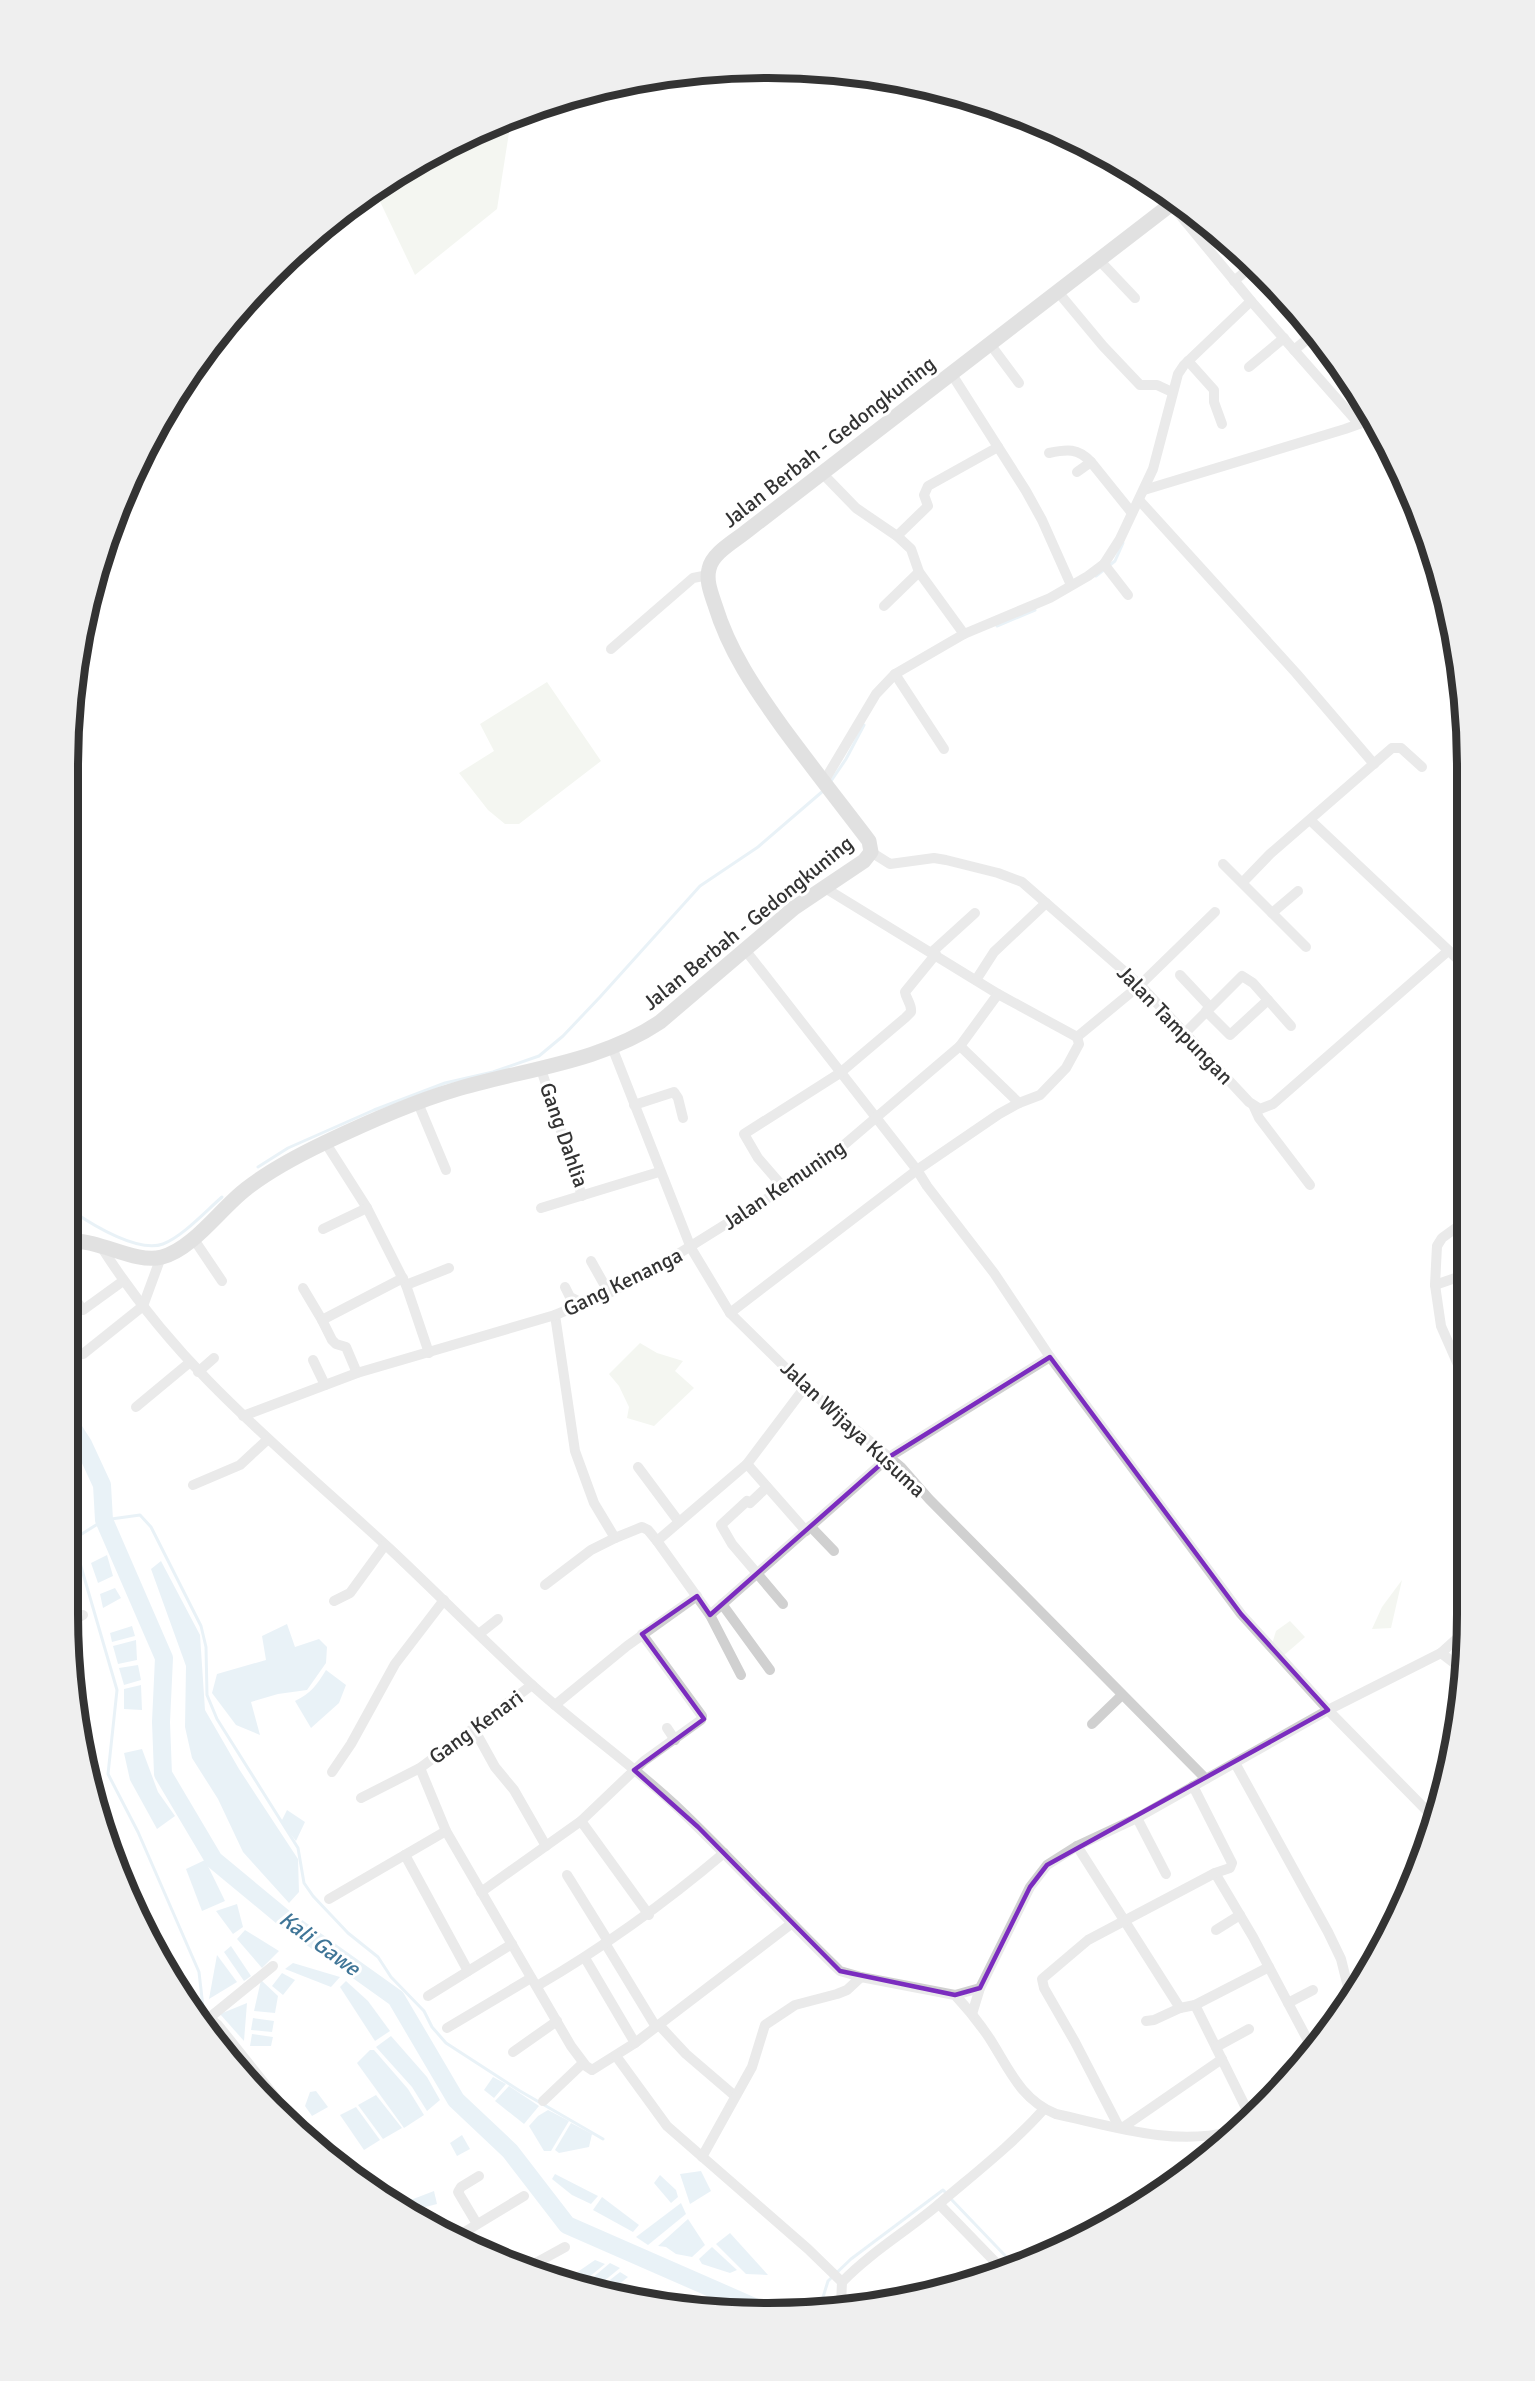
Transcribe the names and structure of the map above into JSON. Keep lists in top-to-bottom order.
{
  "streets": {
    "main road": ["Jalan Berbah - Gedongkuning"],
    "street": [
      "Jalan Tampungan",
      "Gang Dahlia",
      "Jalan Kemuning",
      "Gang Kenanga",
      "Jalan Wijaya Kusuma",
      "Gang Kenari"
    ]
  },
  "crossings": [
    ["Jalan Berbah - Gedongkuning", "Jalan Tampungan"],
    ["Jalan Berbah - Gedongkuning", "Gang Dahlia"],
    ["Jalan Berbah - Gedongkuning", "Jalan Wijaya Kusuma"],
    ["Gang Dahlia", "Jalan Wijaya Kusuma"],
    ["Jalan Kemuning", "Gang Kenanga"],
    ["Jalan Kemuning", "Jalan Wijaya Kusuma"],
    ["Gang Kenanga", "Jalan Wijaya Kusuma"]
  ],
  "water": ["Kali Gawe"]
}
